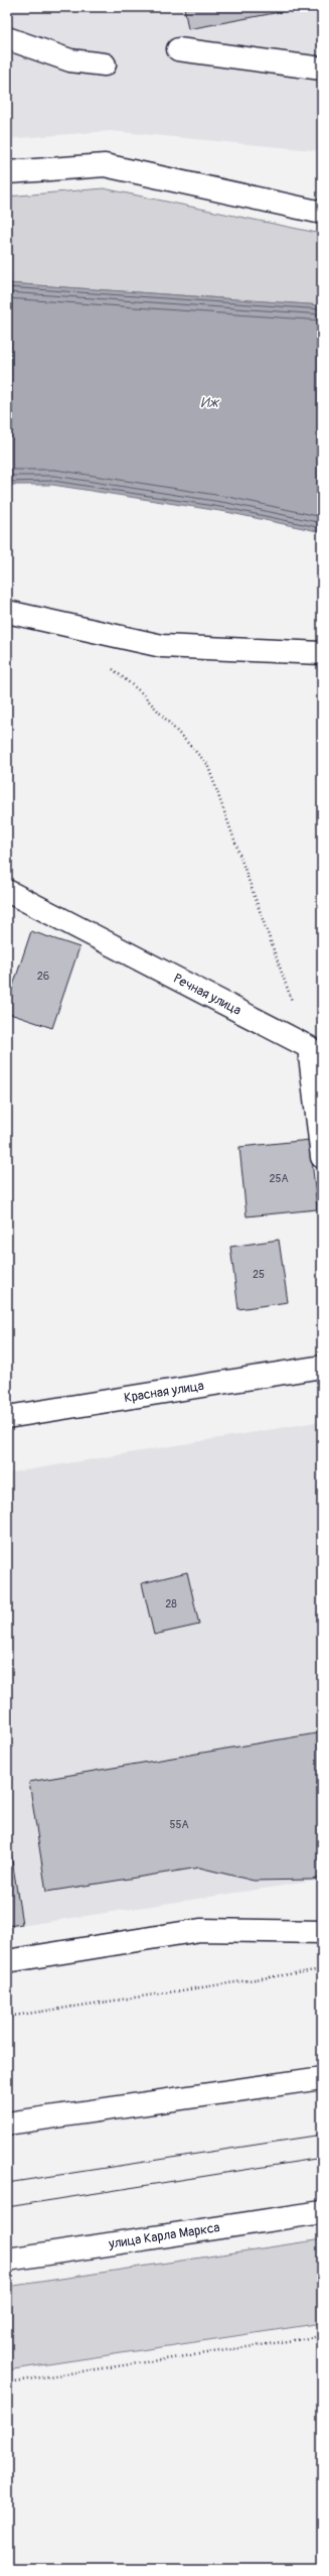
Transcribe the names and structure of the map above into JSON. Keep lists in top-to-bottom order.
{
  "streets": {
    "street": ["Речная улица", "Красная улица", "улица Карла Маркса"]
  },
  "water": ["Иж"],
  "house_numbers": [
    "26",
    "25А",
    "25",
    "28",
    "55А"
  ]
}
